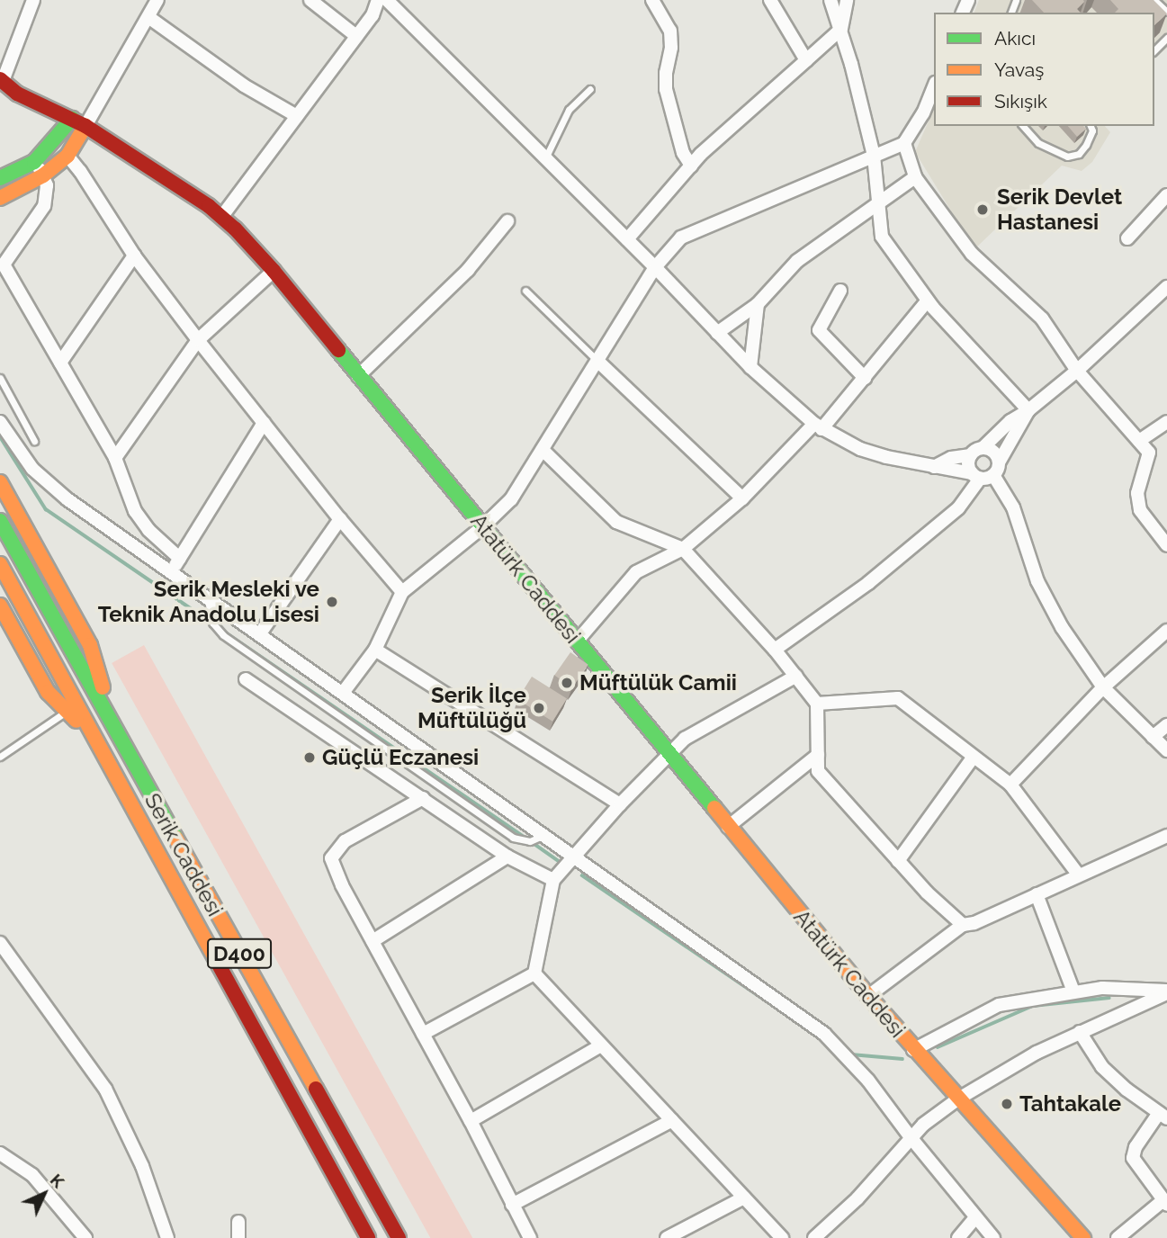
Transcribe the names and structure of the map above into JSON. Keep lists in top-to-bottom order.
{
  "streets": {
    "main road": ["Atatürk Caddesi", "Serik Caddesi", "D400"]
  },
  "places": [
    "Serik Devlet Hastanesi",
    "Serik Mesleki ve Teknik Anadolu Lisesi",
    "Müftülük Camii",
    "Serik İlçe Müftülüğü",
    "Güçlü Eczanesi",
    "Tahtakale"
  ],
  "legend": ["Akıcı", "Yavaş", "Sıkışık"],
  "north": "top right"
}
